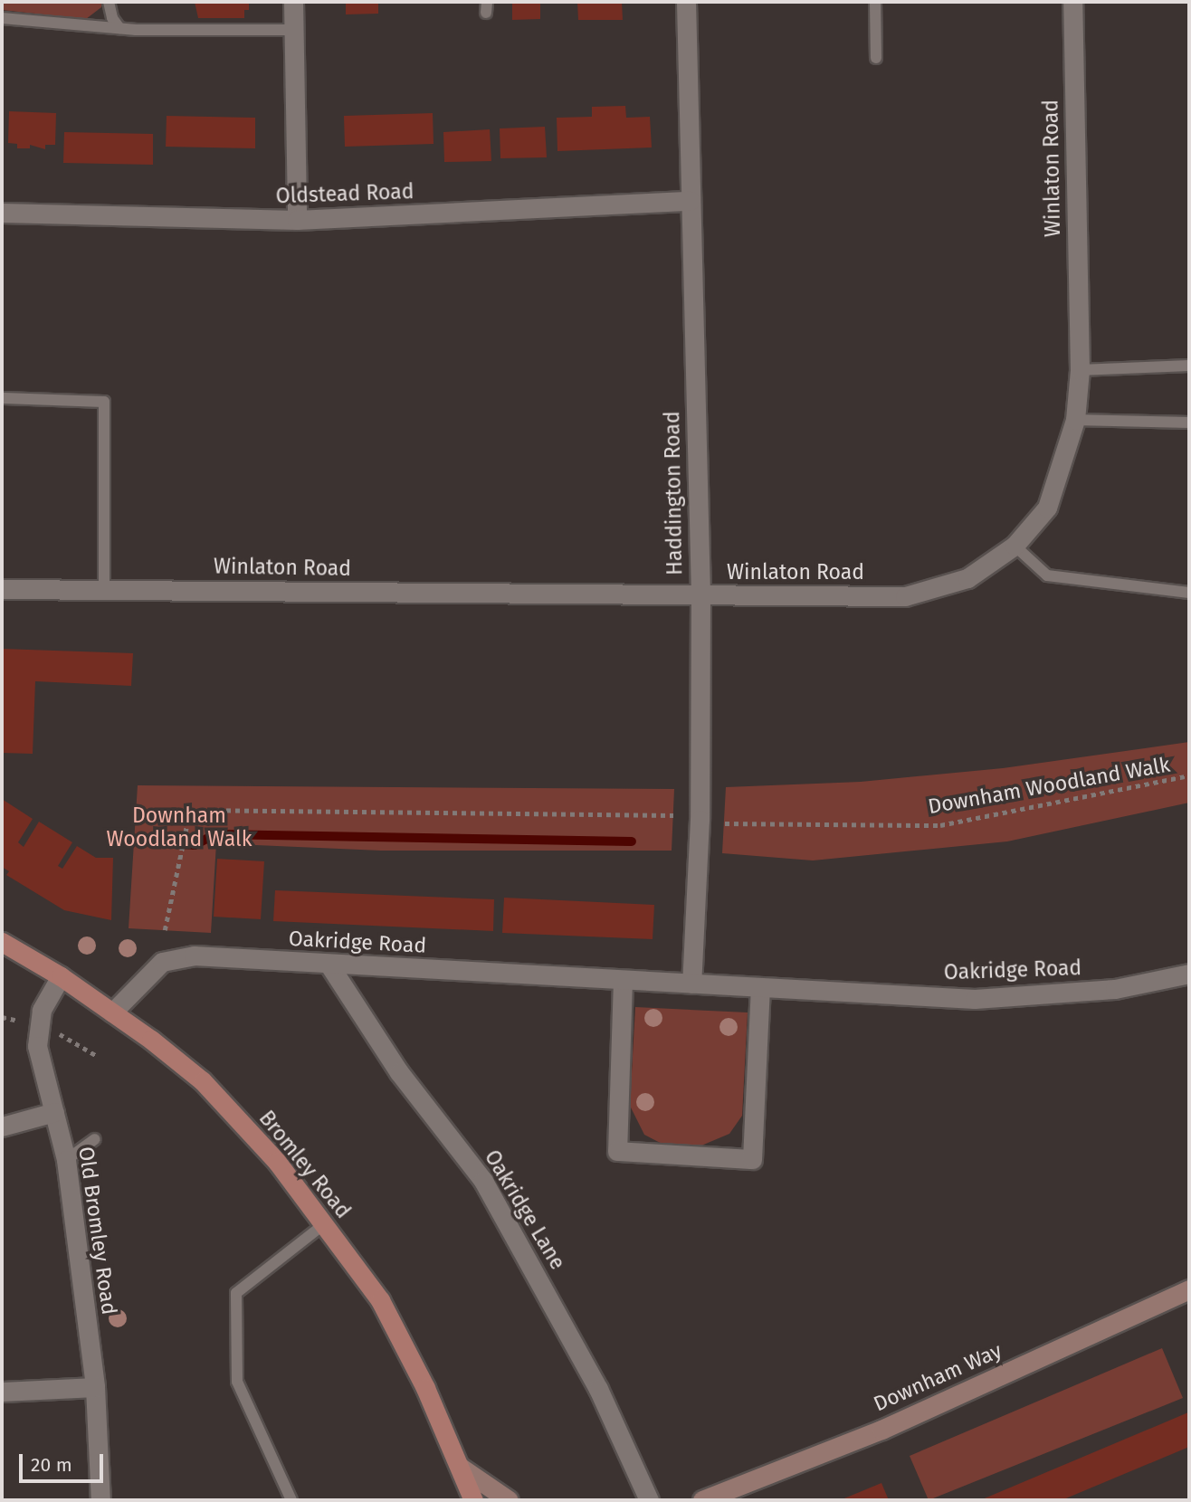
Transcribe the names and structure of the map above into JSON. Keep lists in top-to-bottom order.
{
  "streets": {
    "main road": ["Bromley Road"],
    "street": [
      "Winlaton Road",
      "Oldstead Road",
      "Haddington Road",
      "Oakridge Road",
      "Oakridge Lane",
      "Old Bromley Road",
      "Downham Way"
    ],
    "path": ["Downham Woodland Walk"]
  },
  "crossings": [
    ["Winlaton Road", "Haddington Road"],
    ["Oldstead Road", "Haddington Road"],
    ["Haddington Road", "Oakridge Road"],
    ["Oakridge Road", "Bromley Road"],
    ["Oakridge Road", "Oakridge Lane"],
    ["Bromley Road", "Old Bromley Road"]
  ],
  "parks": ["Downham Woodland Walk"],
  "scale_bar": "20 m"
}
